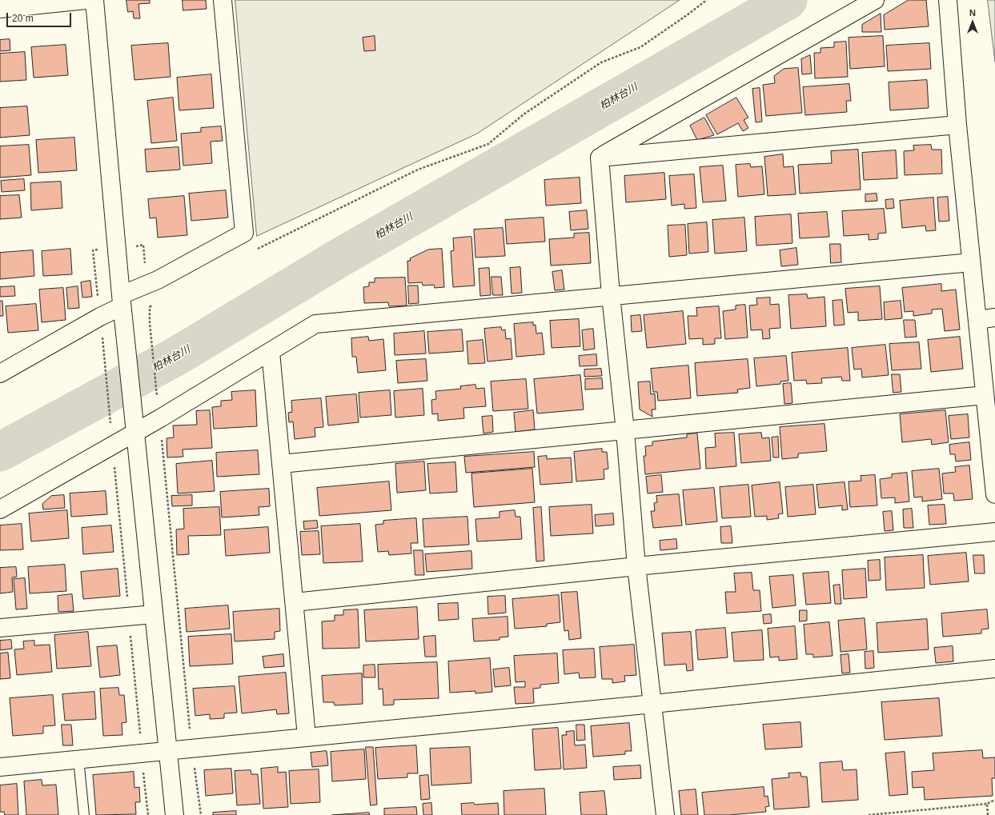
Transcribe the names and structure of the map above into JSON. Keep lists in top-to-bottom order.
{
  "water": ["柏林台川"],
  "scale_bar": "20 m",
  "north": "top"
}
